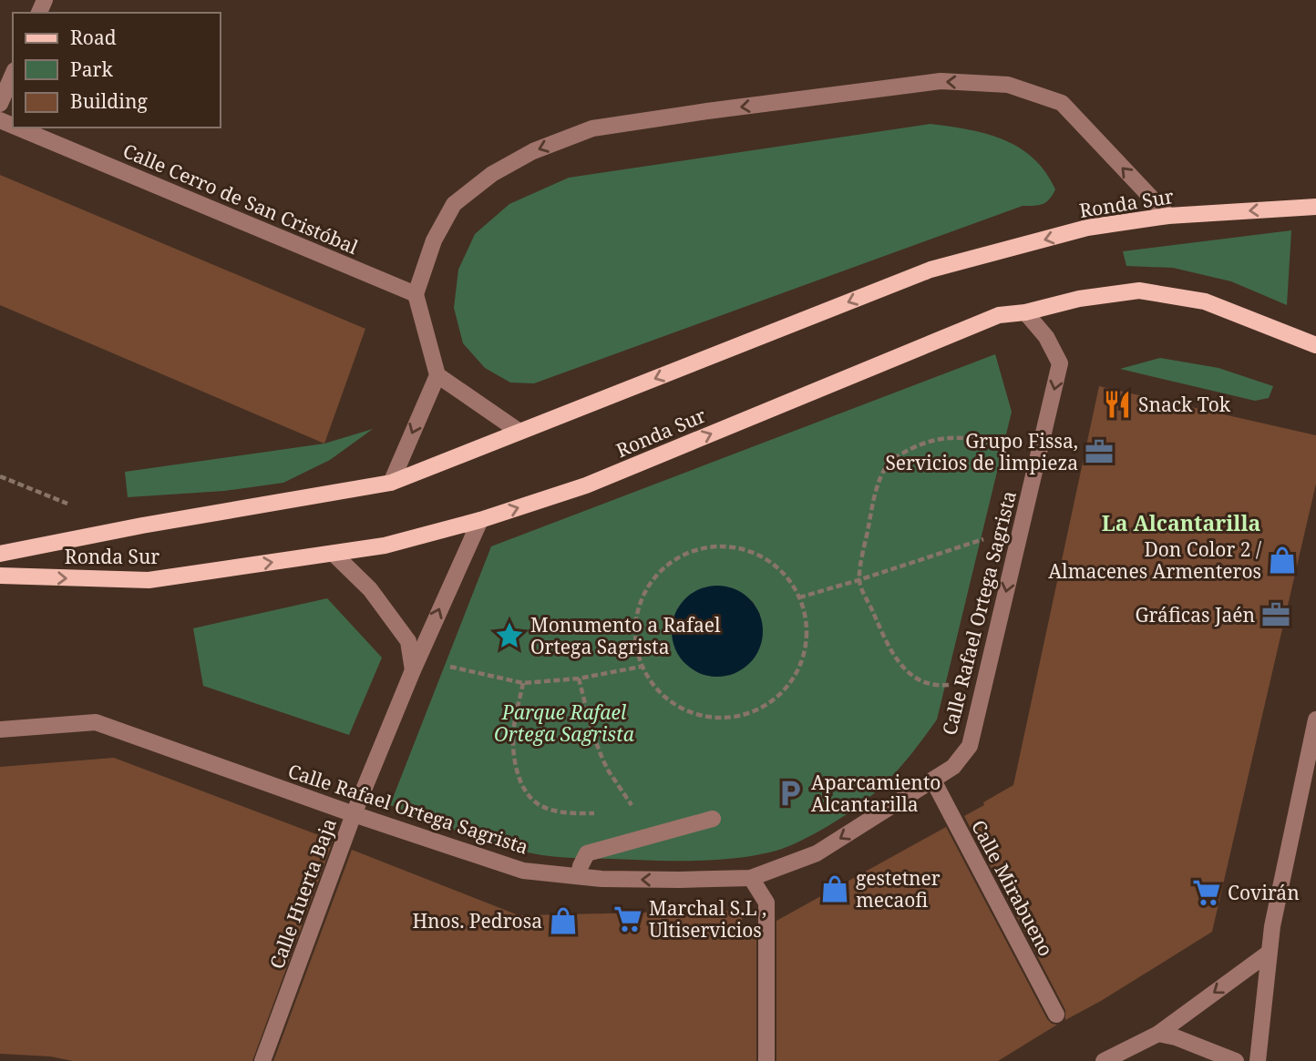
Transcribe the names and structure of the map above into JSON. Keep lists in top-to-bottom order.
{
  "streets": {
    "main road": ["Ronda Sur"],
    "street": [
      "Calle Cerro de San Cristóbal",
      "Calle Rafael Ortega Sagrista",
      "Calle Mirabueno",
      "Calle Huerta Baja"
    ]
  },
  "crossings": [
    ["Ronda Sur", "Calle Rafael Ortega Sagrista"],
    ["Ronda Sur", "Calle Huerta Baja"],
    ["Calle Rafael Ortega Sagrista", "Calle Mirabueno"],
    ["Calle Rafael Ortega Sagrista", "Calle Huerta Baja"]
  ],
  "one_way": ["Calle Rafael Ortega Sagrista"],
  "districts": ["La Alcantarilla"],
  "parks": ["Parque Rafael Ortega Sagrista"],
  "places": {
    "restaurant": ["Snack Tok"],
    "office": ["Grupo Fissa, Servicios de limpieza", "Gráficas Jaén"],
    "shop": ["Don Color 2 / Almacenes Armenteros", "gestetner mecaofi", "Hnos. Pedrosa"],
    "place": ["Monumento a Rafael Ortega Sagrista"],
    "parking": ["Aparcamiento Alcantarilla"],
    "supermarket": ["Covirán", "Marchal S.L , Ultiservicios"]
  },
  "legend": ["Road", "Park", "Building"]
}
